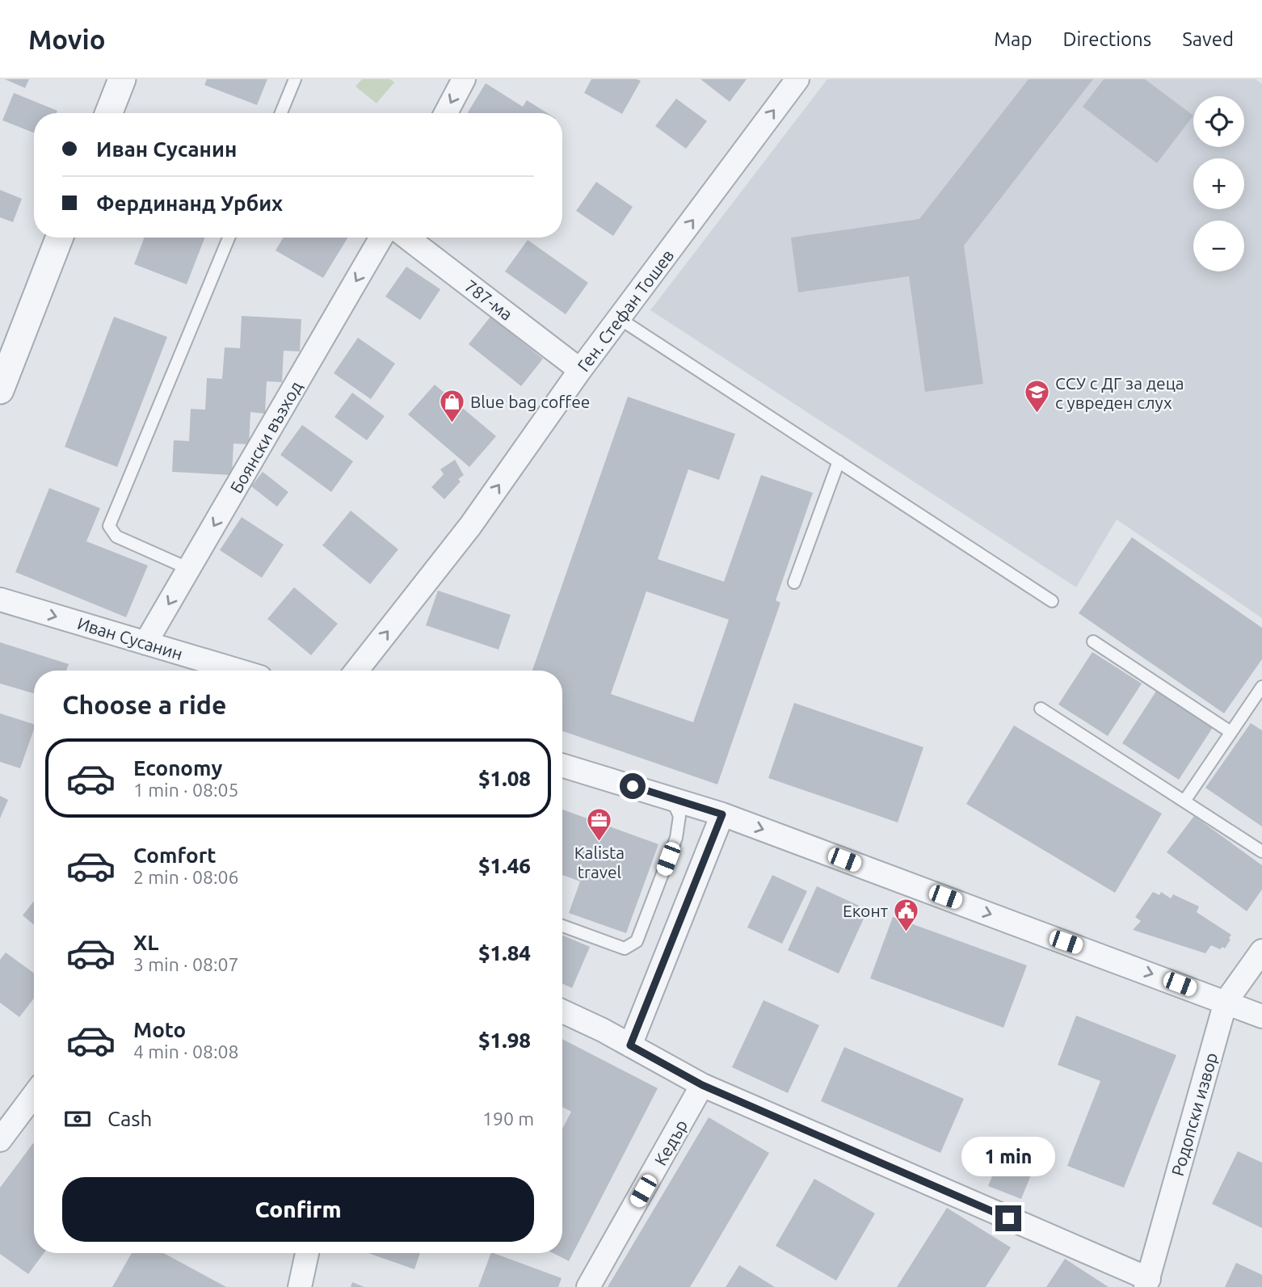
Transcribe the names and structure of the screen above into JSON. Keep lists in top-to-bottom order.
{
  "streets": {
    "street": [
      "787-ма",
      "Ген. Стефан Тошев",
      "Боянски възход",
      "Иван Сусанин",
      "Родопски извор",
      "Кедър"
    ]
  },
  "crossings": [
    ["787-ма", "Ген. Стефан Тошев"],
    ["Боянски възход", "Иван Сусанин"]
  ],
  "one_way": ["Ген. Стефан Тошев", "Боянски възход", "Иван Сусанин"],
  "places": {
    "school or university": ["ССУ с ДГ за деца с увреден слух"],
    "shop": ["Blue bag coffee"],
    "office": ["Kalista travel"],
    "public building": ["Еконт"]
  },
  "page": {
    "header": "Movio",
    "nav": ["Map", "Directions", "Saved"],
    "map_buttons": ["+", "−"],
    "banner": ["Иван Сусанин", "Фердинанд Урбих"],
    "heading": "Choose a ride",
    "list": [
      {
        "name": "Economy",
        "note": "1 min · 08:05",
        "value": "$1.08"
      },
      {
        "name": "Comfort",
        "note": "2 min · 08:06",
        "value": "$1.46"
      },
      {
        "name": "XL",
        "note": "3 min · 08:07",
        "value": "$1.84"
      },
      {
        "name": "Moto",
        "note": "4 min · 08:08",
        "value": "$1.98"
      }
    ],
    "pay": ["Cash", "190 m"],
    "bubble": "1 min",
    "buttons": "Confirm"
  }
}
